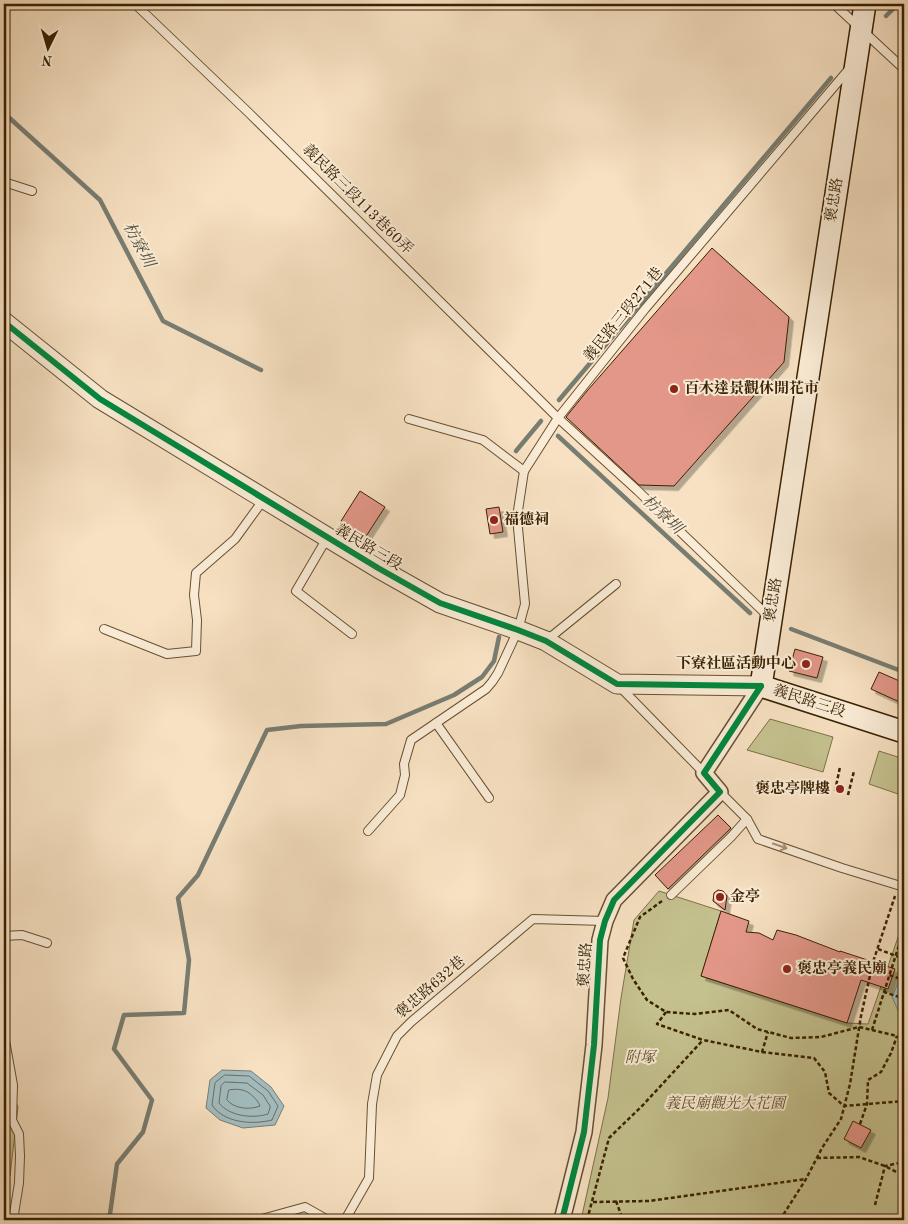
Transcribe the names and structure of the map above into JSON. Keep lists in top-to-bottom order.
{
  "streets": {
    "main road": ["褒忠路", "義民路三段"],
    "lane": ["義民路三段113巷60弄", "義民路三段271巷", "褒忠路632巷"]
  },
  "crossings": [
    ["義民路三段113巷60弄", "褒忠路"],
    ["義民路三段113巷60弄", "義民路三段271巷"],
    ["褒忠路", "義民路三段271巷"],
    ["褒忠路", "義民路三段"],
    ["褒忠路", "褒忠路632巷"],
    ["義民路三段271巷", "義民路三段"]
  ],
  "water": ["枋寮圳"],
  "parks": ["附塚", "義民廟觀光大花園"],
  "places": [
    "百木達景觀休閒花市",
    "福德祠",
    "下寮社區活動中心",
    "褒忠亭牌樓",
    "金亭",
    "褒忠亭義民廟"
  ],
  "north": "bottom"
}
